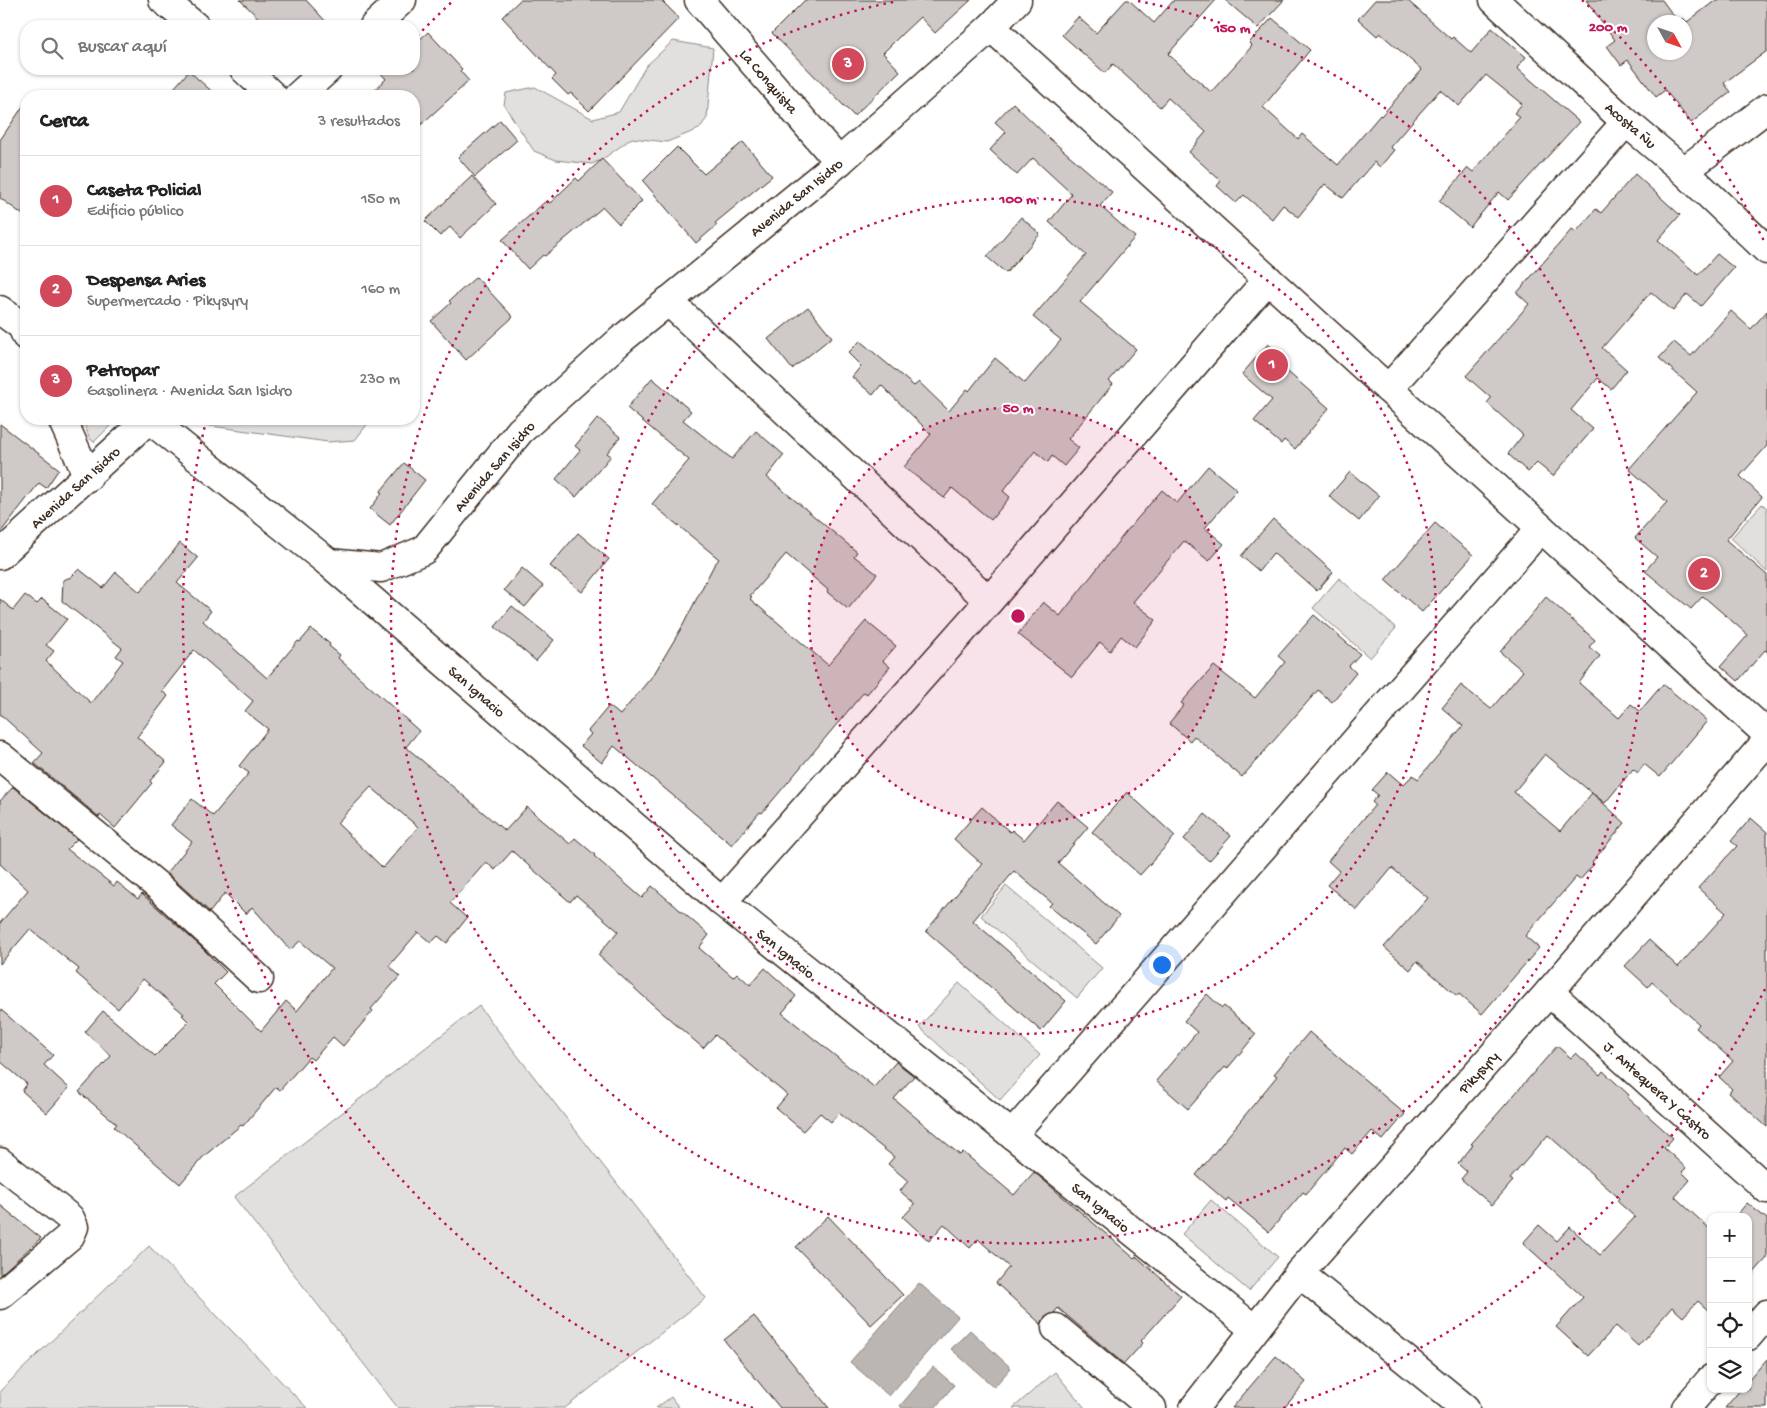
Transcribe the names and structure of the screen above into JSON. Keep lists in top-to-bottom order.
{
  "streets": {
    "street": [
      "La Conquista",
      "Acosta Ñu",
      "Avenida San Isidro",
      "San Ignacio",
      "Pikysyry",
      "J. Antequera Y Castro"
    ]
  },
  "crossings": [
    ["La Conquista", "Avenida San Isidro"],
    ["Avenida San Isidro", "San Ignacio"],
    ["San Ignacio", "Pikysyry"],
    ["Pikysyry", "J. Antequera Y Castro"]
  ],
  "north": "bottom right",
  "page": {
    "search": "Buscar aquí",
    "pins": ["3", "1", "2"],
    "heading": ["Cerca", "3 resultados"],
    "list": [
      {
        "mark": "1",
        "name": "Caseta Policial",
        "note": "Edificio público",
        "value": "150 m"
      },
      {
        "mark": "2",
        "name": "Despensa Aries",
        "note": "Supermercado · Pikysyry",
        "value": "160 m"
      },
      {
        "mark": "3",
        "name": "Petropar",
        "note": "Gasolinera · Avenida San Isidro",
        "value": "230 m"
      }
    ],
    "map_buttons": ["+", "−"]
  },
  "rings": [
    "200 m",
    "150 m",
    "100 m",
    "50 m"
  ]
}
